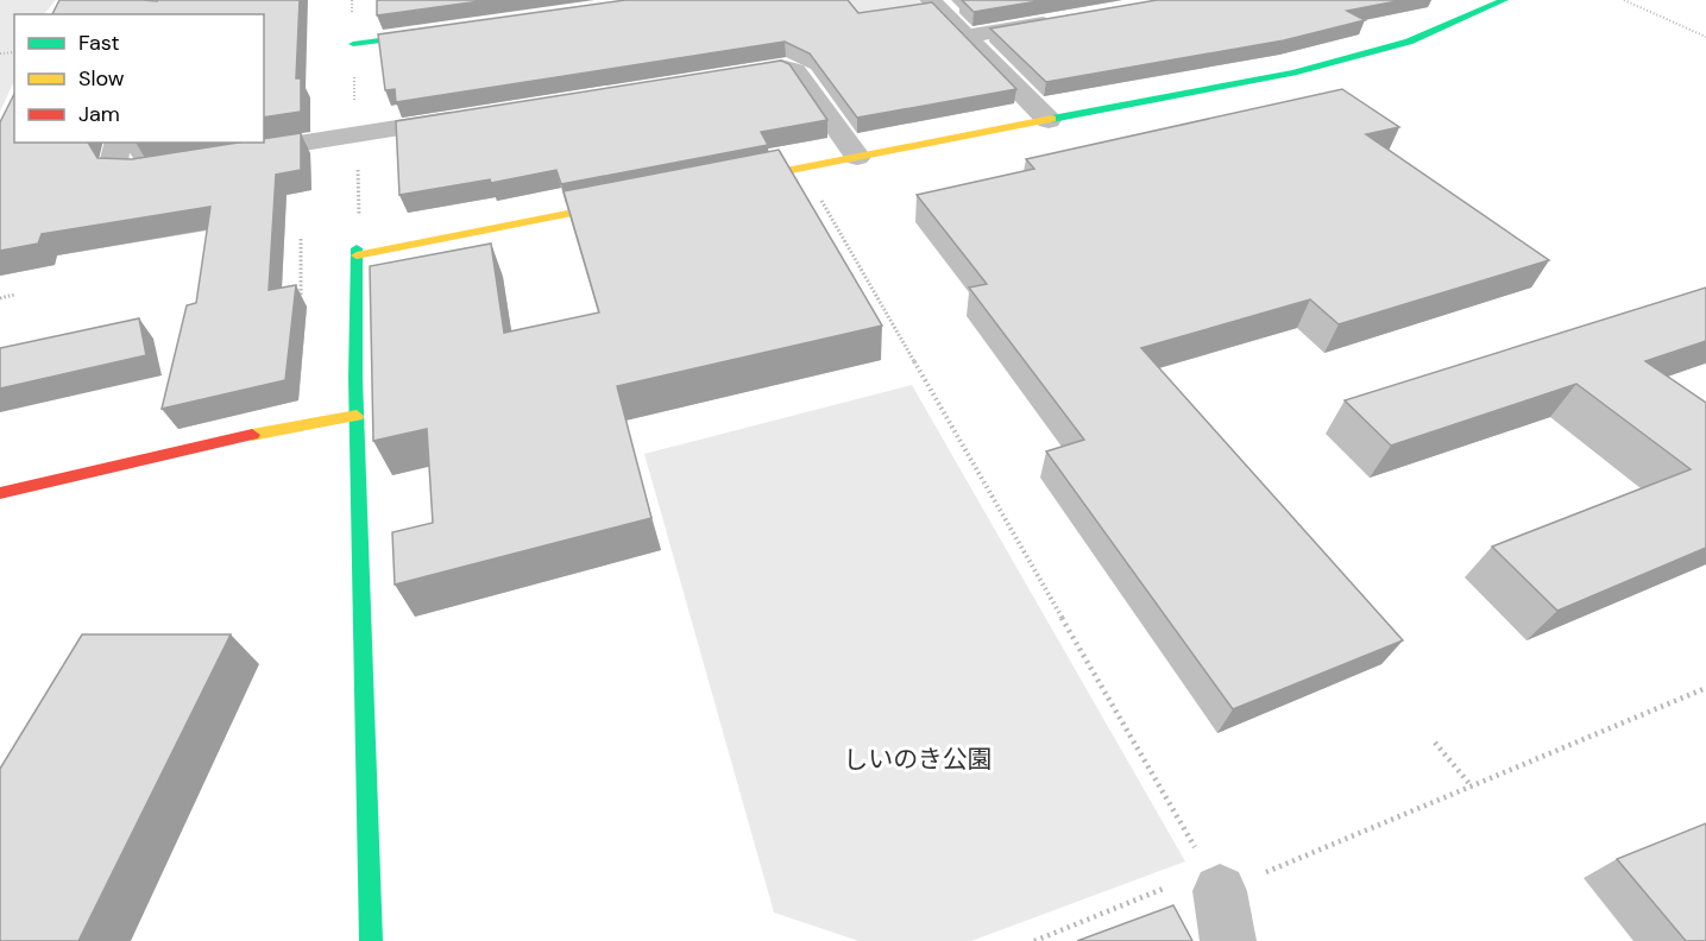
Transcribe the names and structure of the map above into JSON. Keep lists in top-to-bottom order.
{
  "parks": ["しいのき公園"],
  "legend": ["Fast", "Slow", "Jam"]
}
